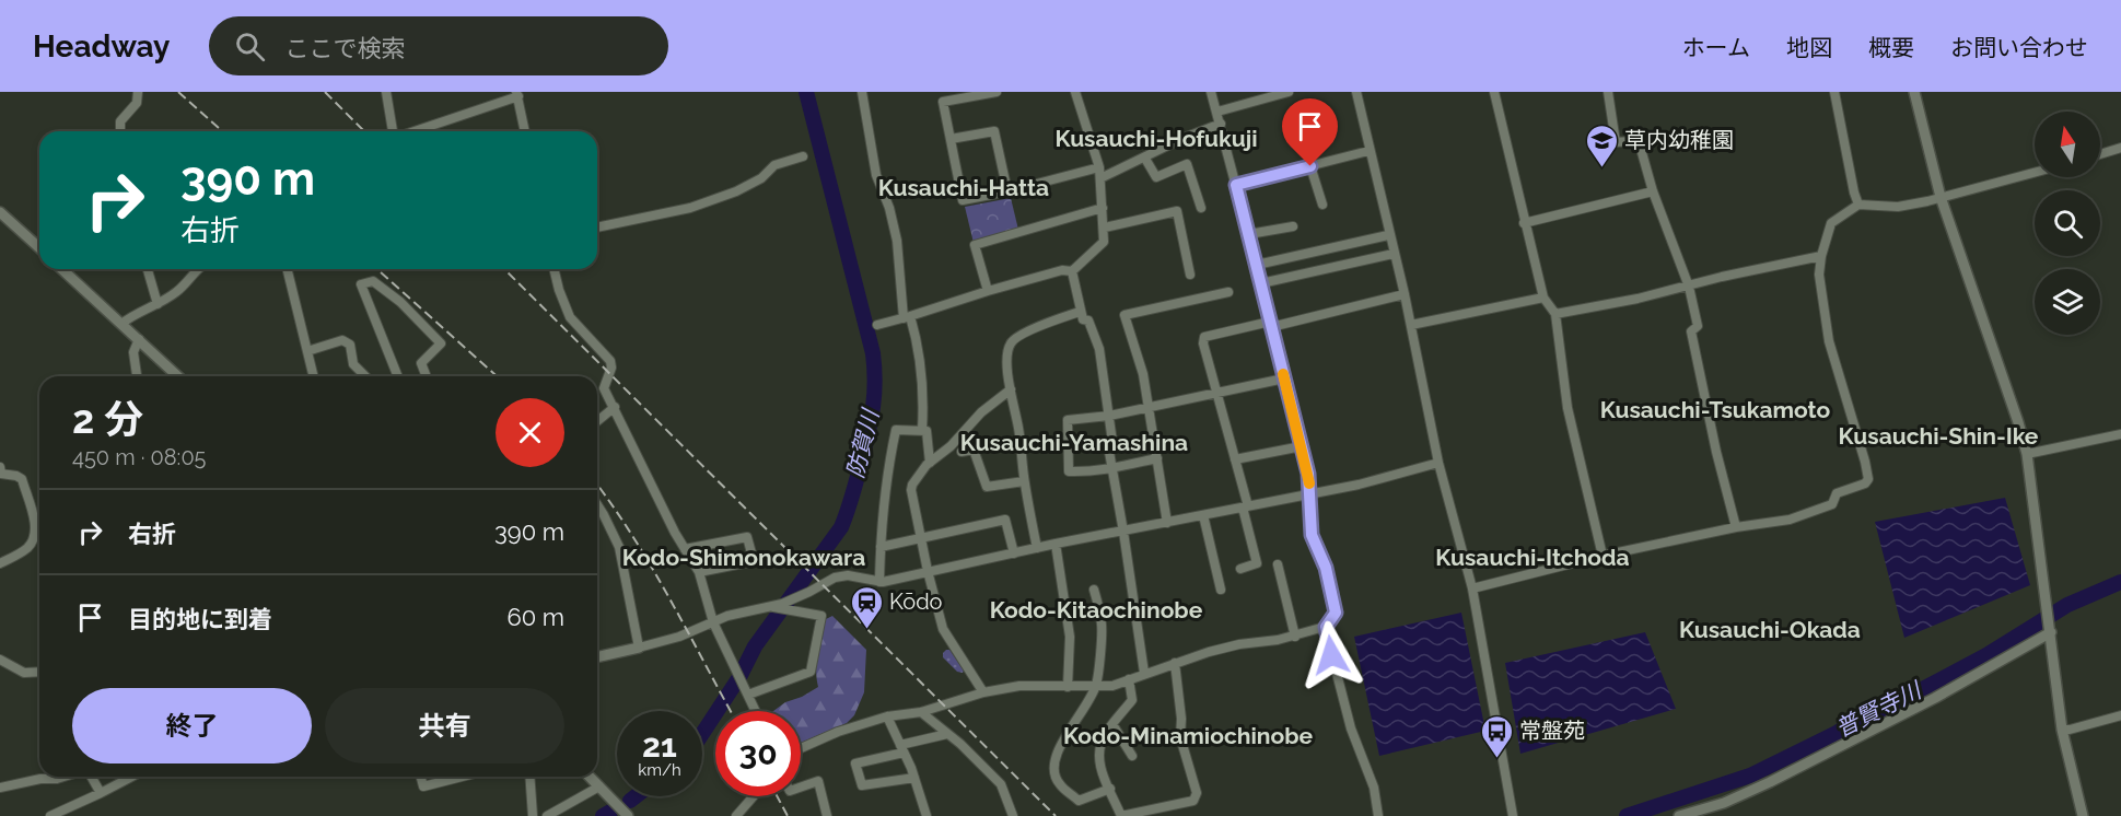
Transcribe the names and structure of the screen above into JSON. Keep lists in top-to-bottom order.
{
  "districts": [
    "Kusauchi-Hofukuji",
    "Kusauchi-Hatta",
    "Kusauchi-Tsukamoto",
    "Kusauchi-Shin-Ike",
    "Kusauchi-Yamashina",
    "Kodo-Shimonokawara",
    "Kusauchi-Itchoda",
    "Kodo-Kitaochinobe",
    "Kusauchi-Okada",
    "Kodo-Minamiochinobe"
  ],
  "water": ["防賀川", "普賢寺川"],
  "places": {
    "school or university": ["草内幼稚園"],
    "station": ["Kōdo"],
    "bus stop": ["常盤苑"]
  },
  "north": "top",
  "page": {
    "header": "Headway",
    "search": "ここで検索",
    "nav": [
      "ホーム",
      "地図",
      "概要",
      "お問い合わせ"
    ],
    "turn": ["390 m", "右折"],
    "heading": ["2 分", "450 m · 08:05"],
    "list": [
      {
        "name": "右折",
        "value": "390 m"
      },
      {
        "name": "目的地に到着",
        "value": "60 m"
      }
    ],
    "buttons": ["終了", "共有"],
    "speed": "21 km/h",
    "limit": "30"
  }
}
